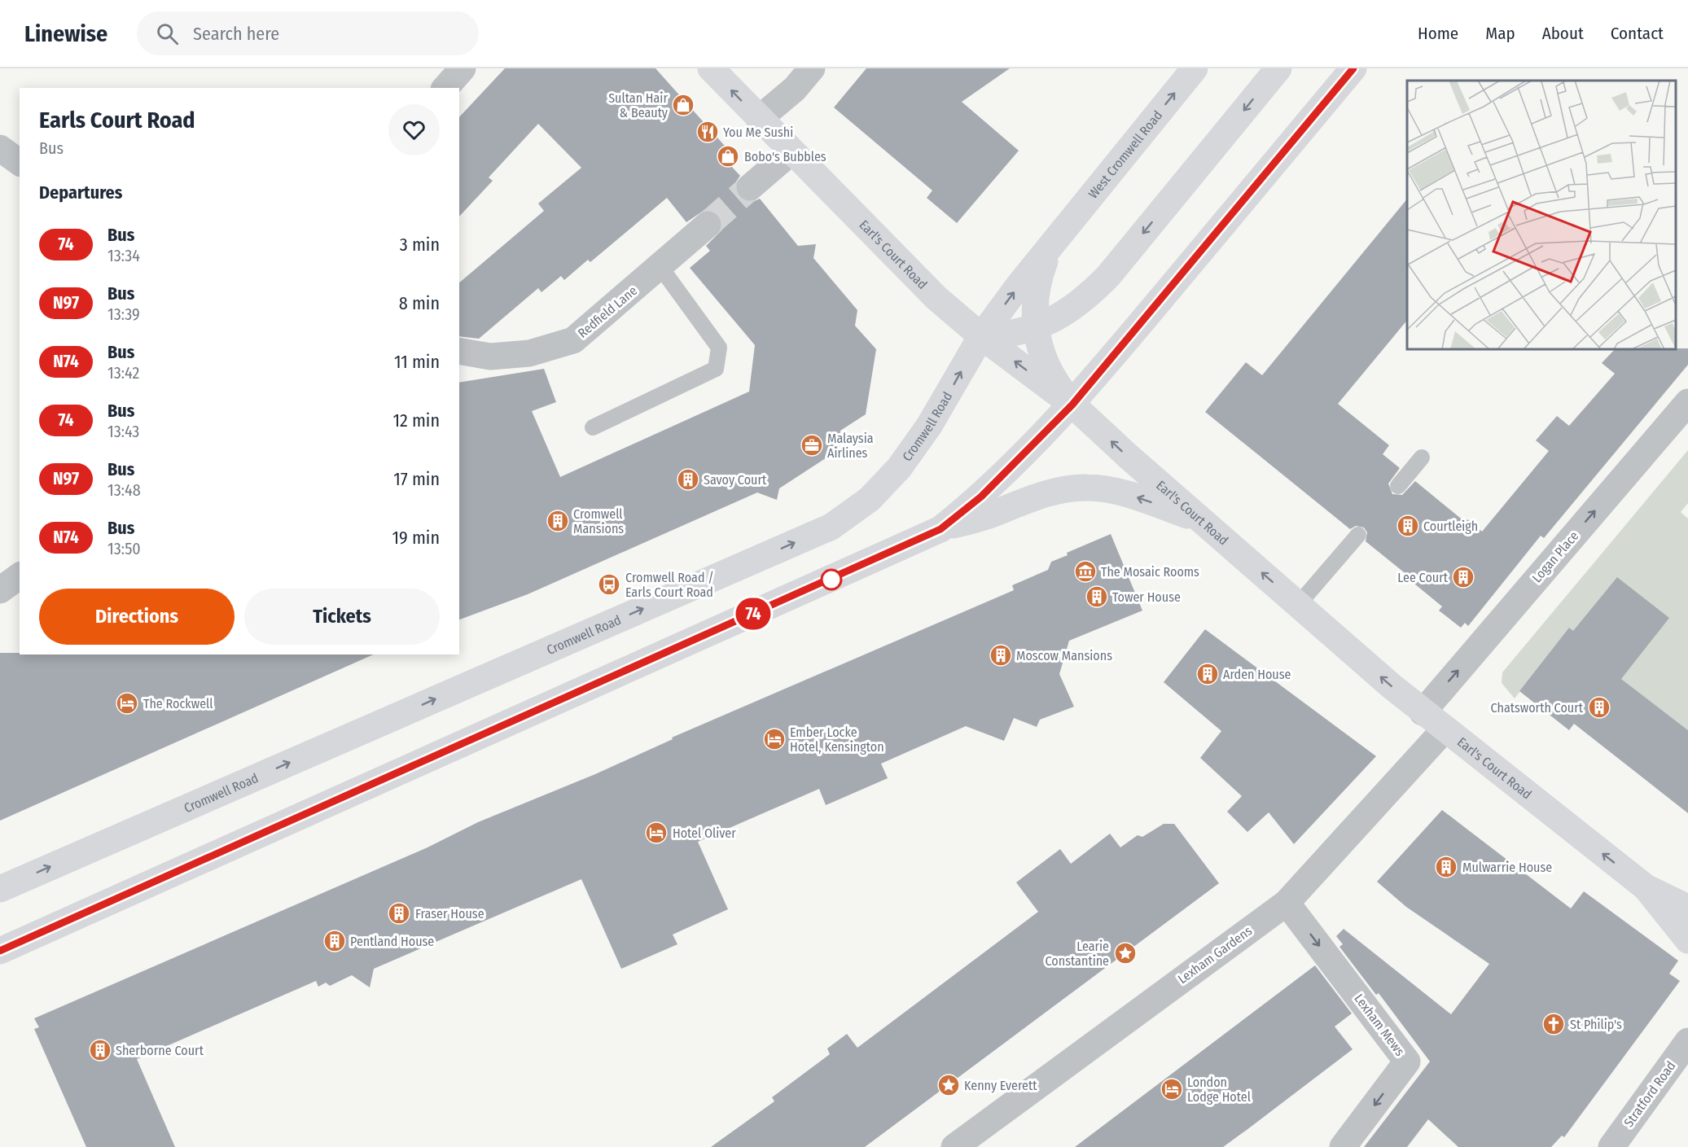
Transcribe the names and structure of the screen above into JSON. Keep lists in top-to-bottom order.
{
  "streets": {
    "main road": ["West Cromwell Road", "Earl's Court Road", "Cromwell Road"],
    "street": [
      "Redfield Lane",
      "Logan Place",
      "Lexham Gardens",
      "Lexham Mews",
      "Stratford Road"
    ]
  },
  "crossings": [
    ["West Cromwell Road", "Cromwell Road"],
    ["Earl's Court Road", "Cromwell Road"],
    ["Earl's Court Road", "Logan Place"],
    ["Earl's Court Road", "Lexham Gardens"],
    ["Lexham Gardens", "Lexham Mews"]
  ],
  "one_way": ["Earl's Court Road", "Logan Place", "Lexham Mews"],
  "places": {
    "shop": ["Sultan Hair & Beauty", "Bobo's Bubbles"],
    "restaurant": ["You Me Sushi"],
    "office": ["Malaysia Airlines"],
    "building": [
      "Savoy Court",
      "Cromwell Mansions",
      "Courtleigh",
      "Lee Court",
      "Tower House",
      "Moscow Mansions",
      "Arden House",
      "Chatsworth Court",
      "Mulwarrie House",
      "Fraser House",
      "Pentland House",
      "Sherborne Court"
    ],
    "museum": ["The Mosaic Rooms"],
    "bus stop": ["Cromwell Road / Earls Court Road"],
    "hotel": [
      "The Rockwell",
      "Ember Locke Hotel, Kensington",
      "Hotel Oliver",
      "London Lodge Hotel"
    ],
    "place": ["Learie Constantine", "Kenny Everett"],
    "church": ["St Philip's"]
  },
  "lines": ["bus line 74"],
  "page": {
    "header": "Linewise",
    "search": "Search here",
    "nav": [
      "Home",
      "Map",
      "About",
      "Contact"
    ],
    "on_map": "74",
    "heading": [
      ["Earls Court Road", "Bus"],
      "Departures"
    ],
    "list": [
      {
        "mark": "74",
        "name": "Bus",
        "note": "13:34",
        "value": "3 min"
      },
      {
        "mark": "N97",
        "name": "Bus",
        "note": "13:39",
        "value": "8 min"
      },
      {
        "mark": "N74",
        "name": "Bus",
        "note": "13:42",
        "value": "11 min"
      },
      {
        "mark": "74",
        "name": "Bus",
        "note": "13:43",
        "value": "12 min"
      },
      {
        "mark": "N97",
        "name": "Bus",
        "note": "13:48",
        "value": "17 min"
      },
      {
        "mark": "N74",
        "name": "Bus",
        "note": "13:50",
        "value": "19 min"
      }
    ],
    "buttons": ["Directions", "Tickets"]
  }
}
